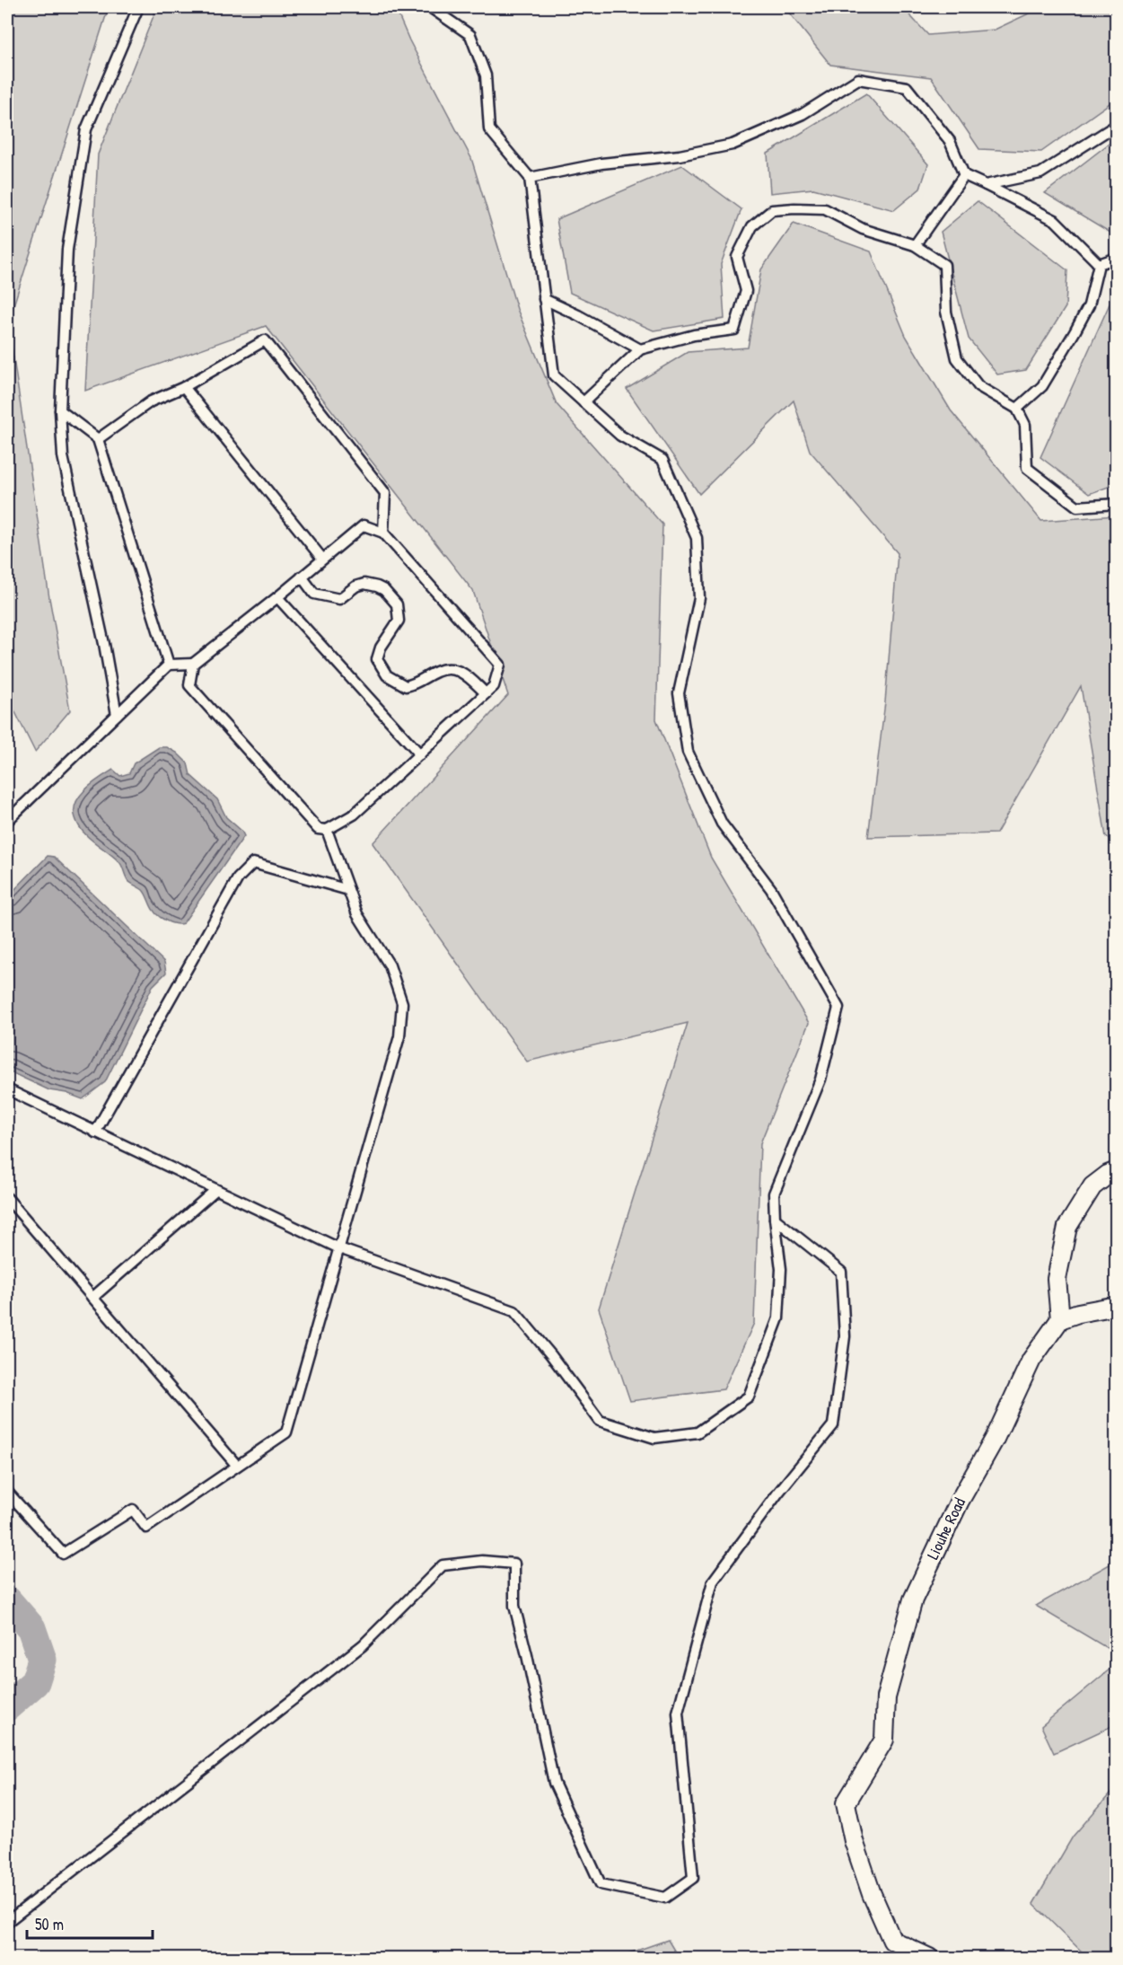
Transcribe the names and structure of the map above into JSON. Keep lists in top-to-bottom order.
{
  "streets": {
    "street": ["Liouhe Road"]
  },
  "scale_bar": "50 m"
}
